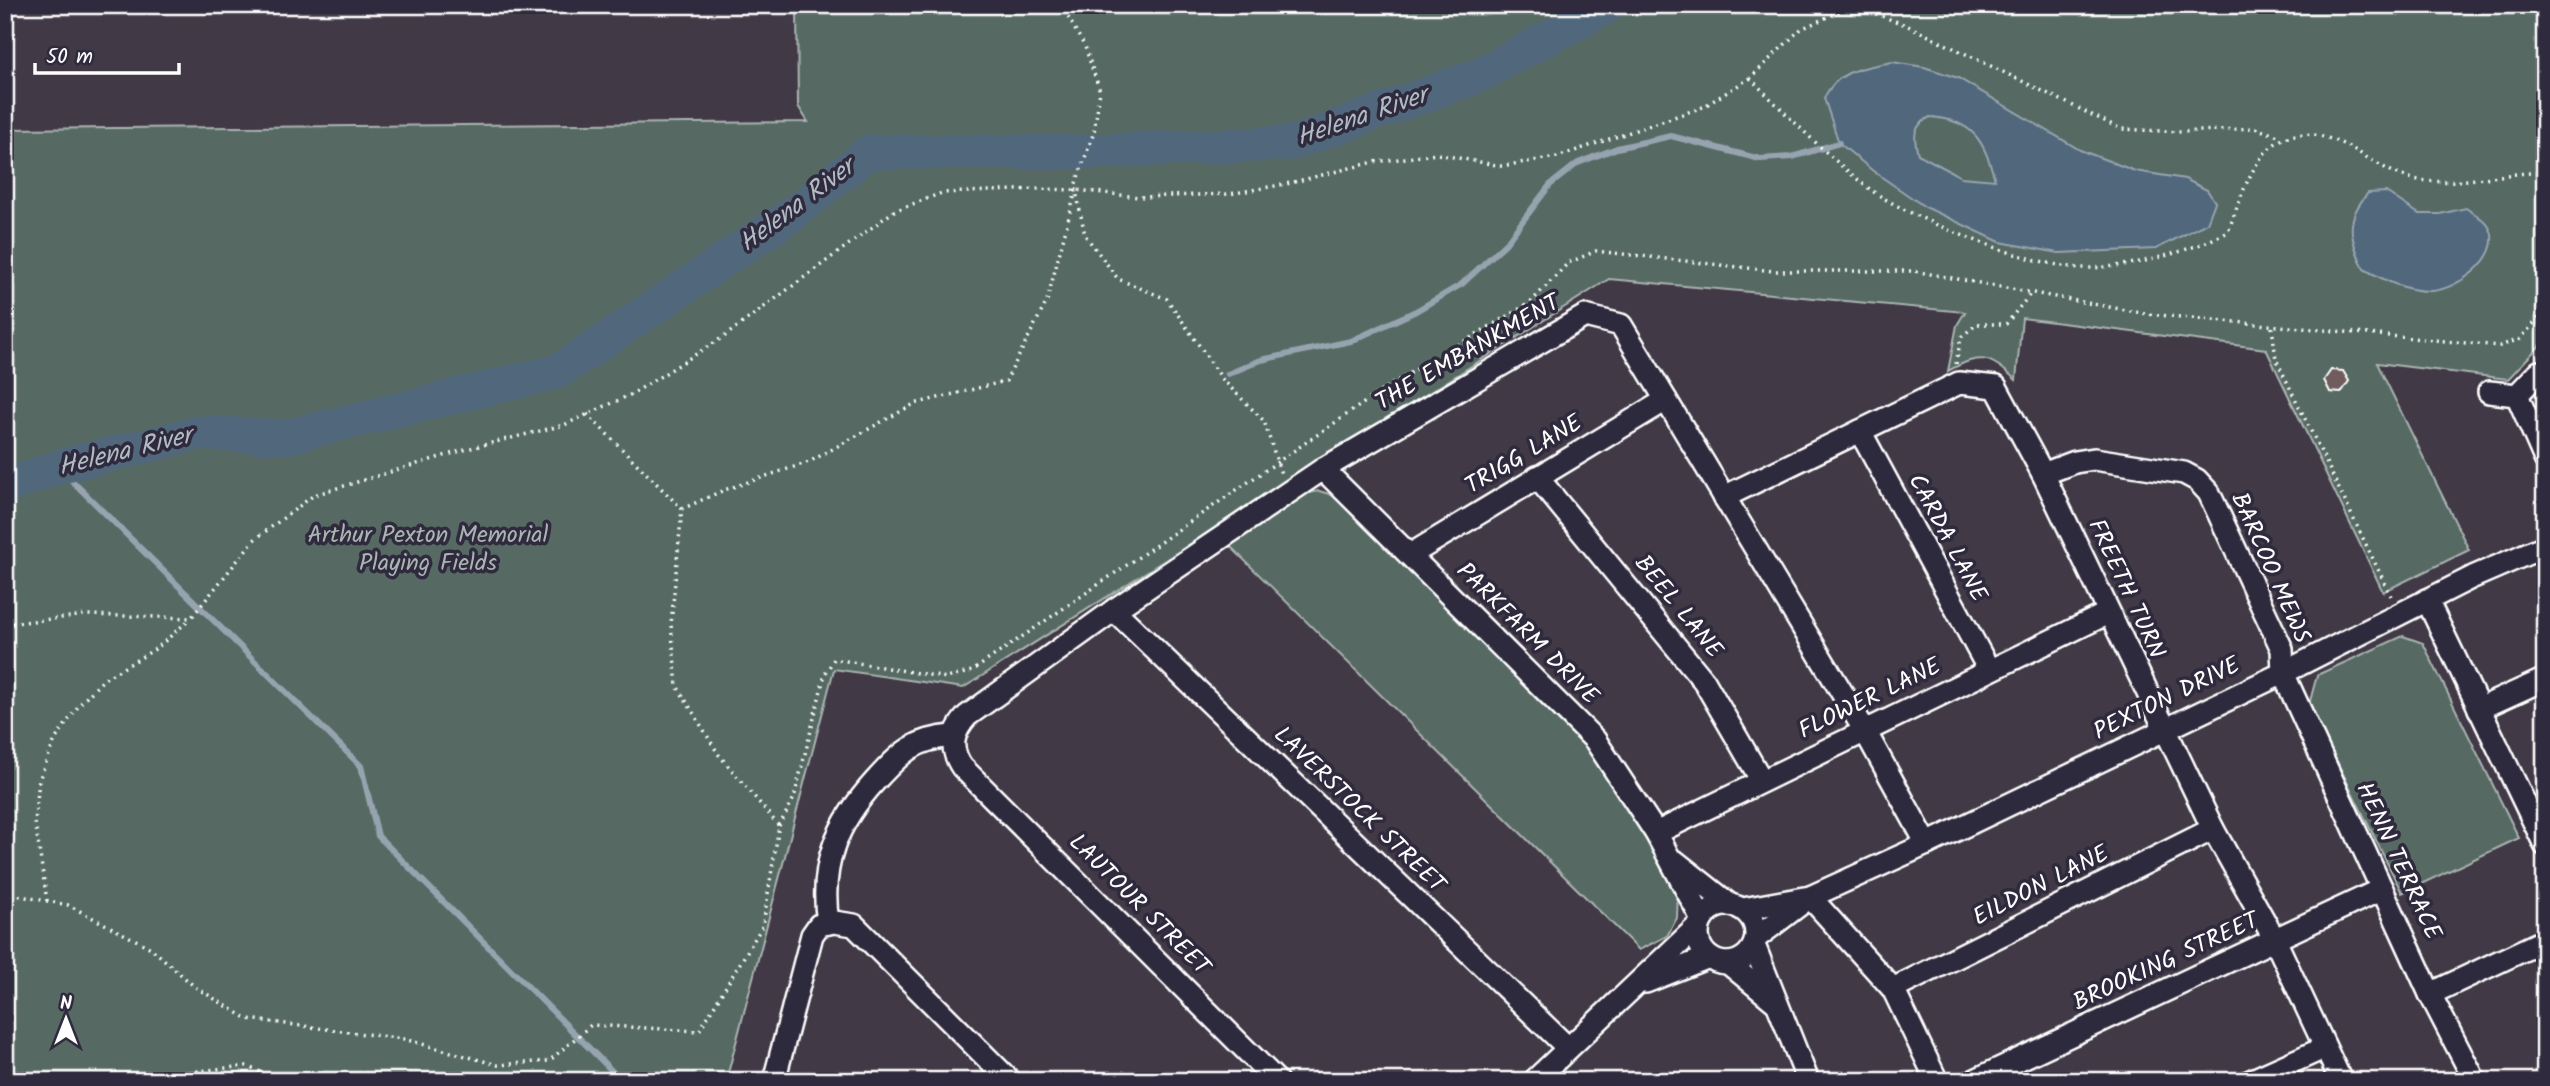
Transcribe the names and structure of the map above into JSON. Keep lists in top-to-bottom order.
{
  "streets": {
    "street": [
      "THE EMBANKMENT",
      "TRIGG LANE",
      "CARDA LANE",
      "BARCOO MEWS",
      "FREETH TURN",
      "BEEL LANE",
      "PARKFARM DRIVE",
      "FLOWER LANE",
      "PEXTON DRIVE",
      "LAVERSTOCK STREET",
      "HENN TERRACE",
      "EILDON LANE",
      "LAUTOUR STREET",
      "BROOKING STREET"
    ]
  },
  "crossings": [
    ["THE EMBANKMENT", "TRIGG LANE"],
    ["THE EMBANKMENT", "PARKFARM DRIVE"],
    ["THE EMBANKMENT", "FLOWER LANE"],
    ["THE EMBANKMENT", "PEXTON DRIVE"],
    ["THE EMBANKMENT", "LAVERSTOCK STREET"],
    ["THE EMBANKMENT", "LAUTOUR STREET"],
    ["TRIGG LANE", "BEEL LANE"],
    ["TRIGG LANE", "PARKFARM DRIVE"],
    ["CARDA LANE", "FLOWER LANE"],
    ["BARCOO MEWS", "FREETH TURN"],
    ["BARCOO MEWS", "PEXTON DRIVE"],
    ["BARCOO MEWS", "HENN TERRACE"],
    ["FREETH TURN", "FLOWER LANE"],
    ["FREETH TURN", "PEXTON DRIVE"],
    ["FREETH TURN", "EILDON LANE"],
    ["FREETH TURN", "BROOKING STREET"],
    ["BEEL LANE", "FLOWER LANE"],
    ["PARKFARM DRIVE", "FLOWER LANE"],
    ["PARKFARM DRIVE", "PEXTON DRIVE"],
    ["PEXTON DRIVE", "HENN TERRACE"],
    ["HENN TERRACE", "BROOKING STREET"]
  ],
  "water": ["Helena River"],
  "parks": ["Arthur Pexton Memorial Playing Fields"],
  "scale_bar": "50 m",
  "north": "top"
}
